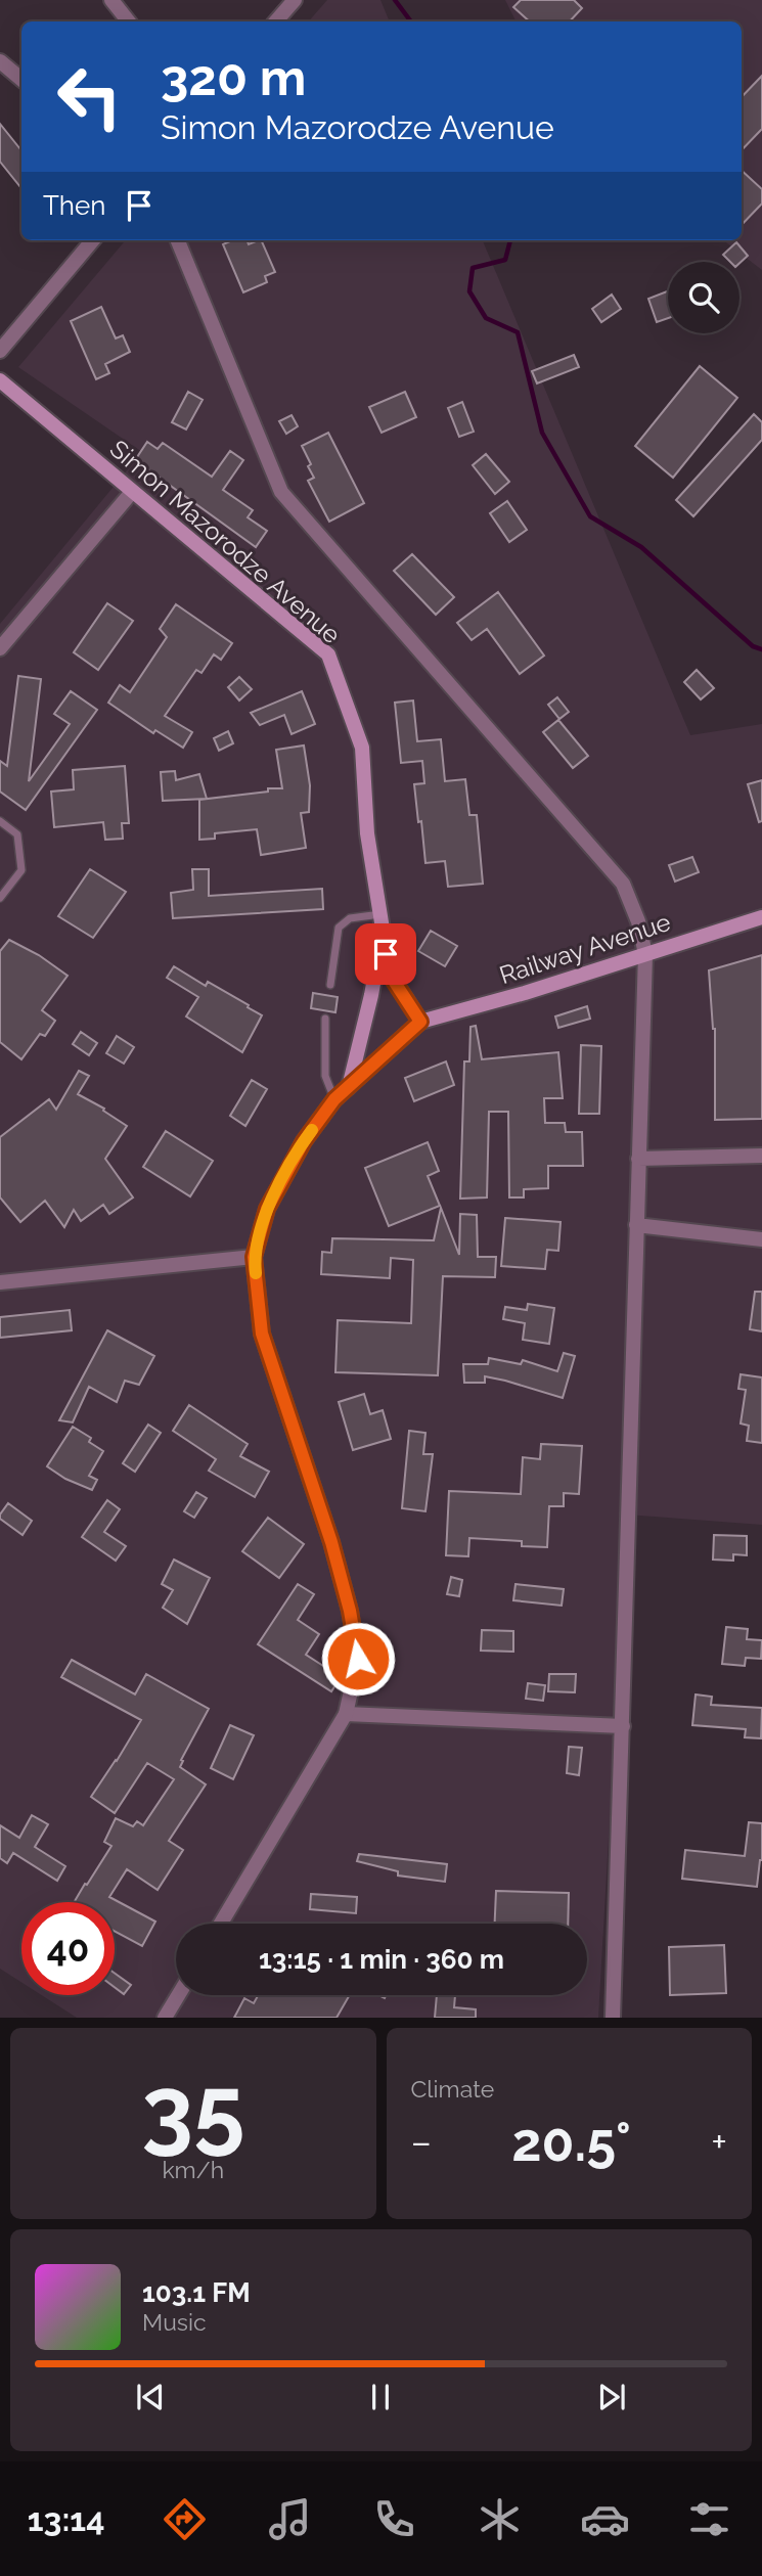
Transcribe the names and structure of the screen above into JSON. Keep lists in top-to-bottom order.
{
  "streets": {
    "main road": ["Simon Mazorodze Avenue", "Railway Avenue"]
  },
  "crossings": [
    ["Simon Mazorodze Avenue", "Railway Avenue"]
  ],
  "page": {
    "turn": ["320 m", "Simon Mazorodze Avenue"],
    "then": "Then",
    "limit": "40",
    "trip": "13:15 · 1 min · 360 m",
    "tile": [
      ["35", "km/h"],
      "Climate"
    ],
    "heat": ["−", "20.5°", "+"],
    "song": ["103.1 FM", "Music"],
    "tabs": "13:14"
  }
}
